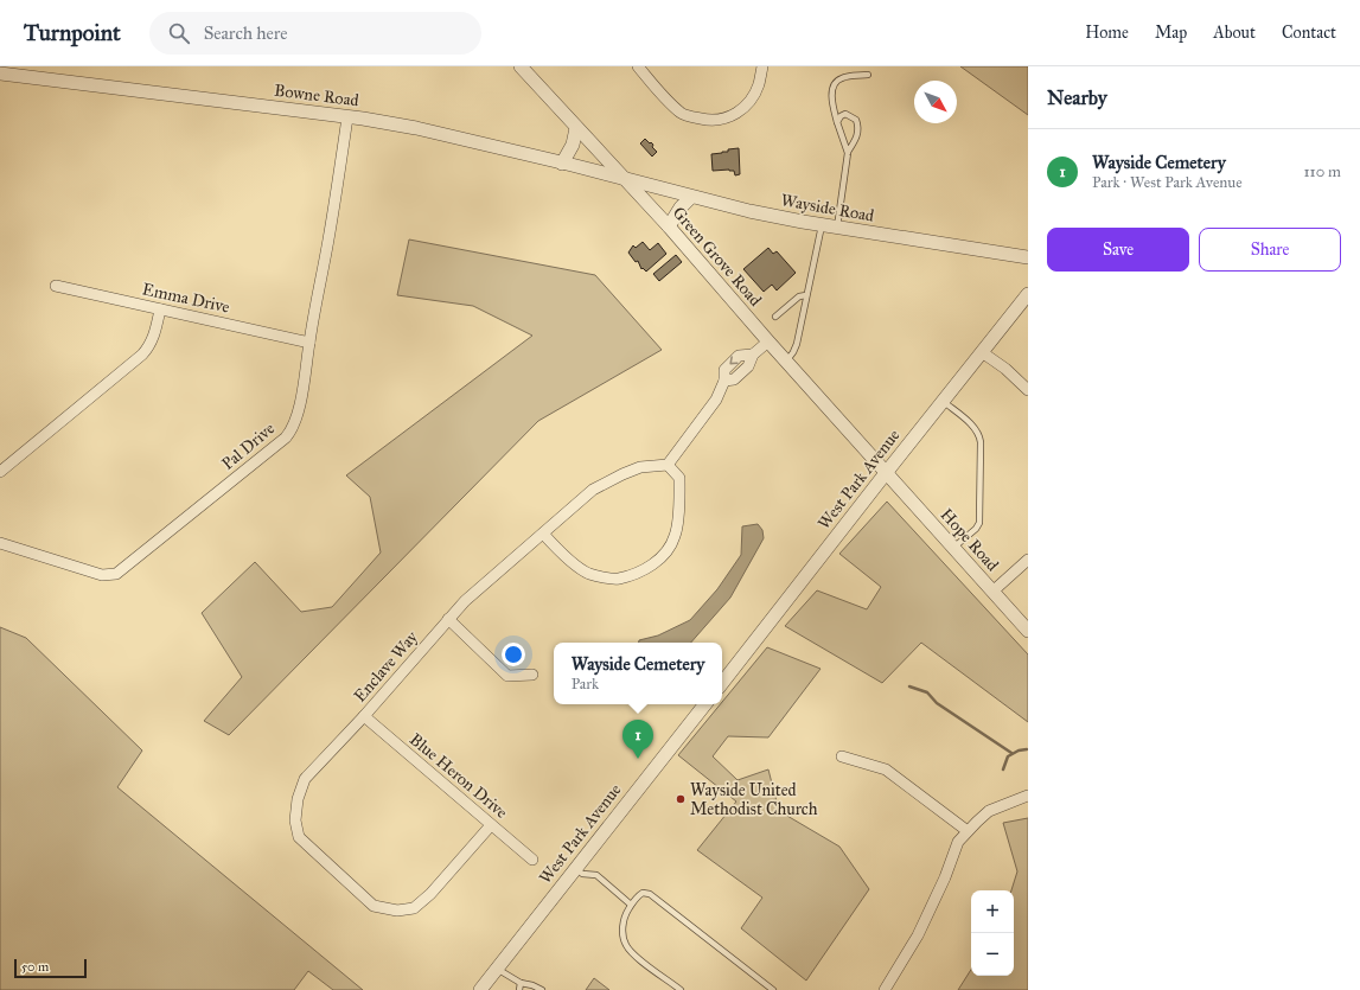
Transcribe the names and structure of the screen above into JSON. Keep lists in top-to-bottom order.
{
  "streets": {
    "street": [
      "Bowne Road",
      "Wayside Road",
      "Green Grove Road",
      "Emma Drive",
      "Pal Drive",
      "West Park Avenue",
      "Hope Road",
      "Enclave Way",
      "Blue Heron Drive"
    ]
  },
  "crossings": [
    ["Bowne Road", "Wayside Road"],
    ["Bowne Road", "Green Grove Road"],
    ["Bowne Road", "Pal Drive"],
    ["Wayside Road", "Green Grove Road"],
    ["Green Grove Road", "West Park Avenue"],
    ["Green Grove Road", "Hope Road"],
    ["Emma Drive", "Pal Drive"],
    ["West Park Avenue", "Hope Road"],
    ["Enclave Way", "Blue Heron Drive"]
  ],
  "places": ["Wayside United Methodist Church"],
  "scale_bar": "50 m",
  "north": "bottom right",
  "page": {
    "header": "Turnpoint",
    "search": "Search here",
    "nav": [
      "Home",
      "Map",
      "About",
      "Contact"
    ],
    "heading": "Nearby",
    "list": [
      {
        "mark": "1",
        "name": "Wayside Cemetery",
        "note": "Park · West Park Avenue",
        "value": "110 m"
      }
    ],
    "buttons": ["Save", "Share"],
    "popup": ["Wayside Cemetery", "Park"],
    "pins": "1",
    "map_buttons": ["+", "−"],
    "scale": "50 m"
  }
}
